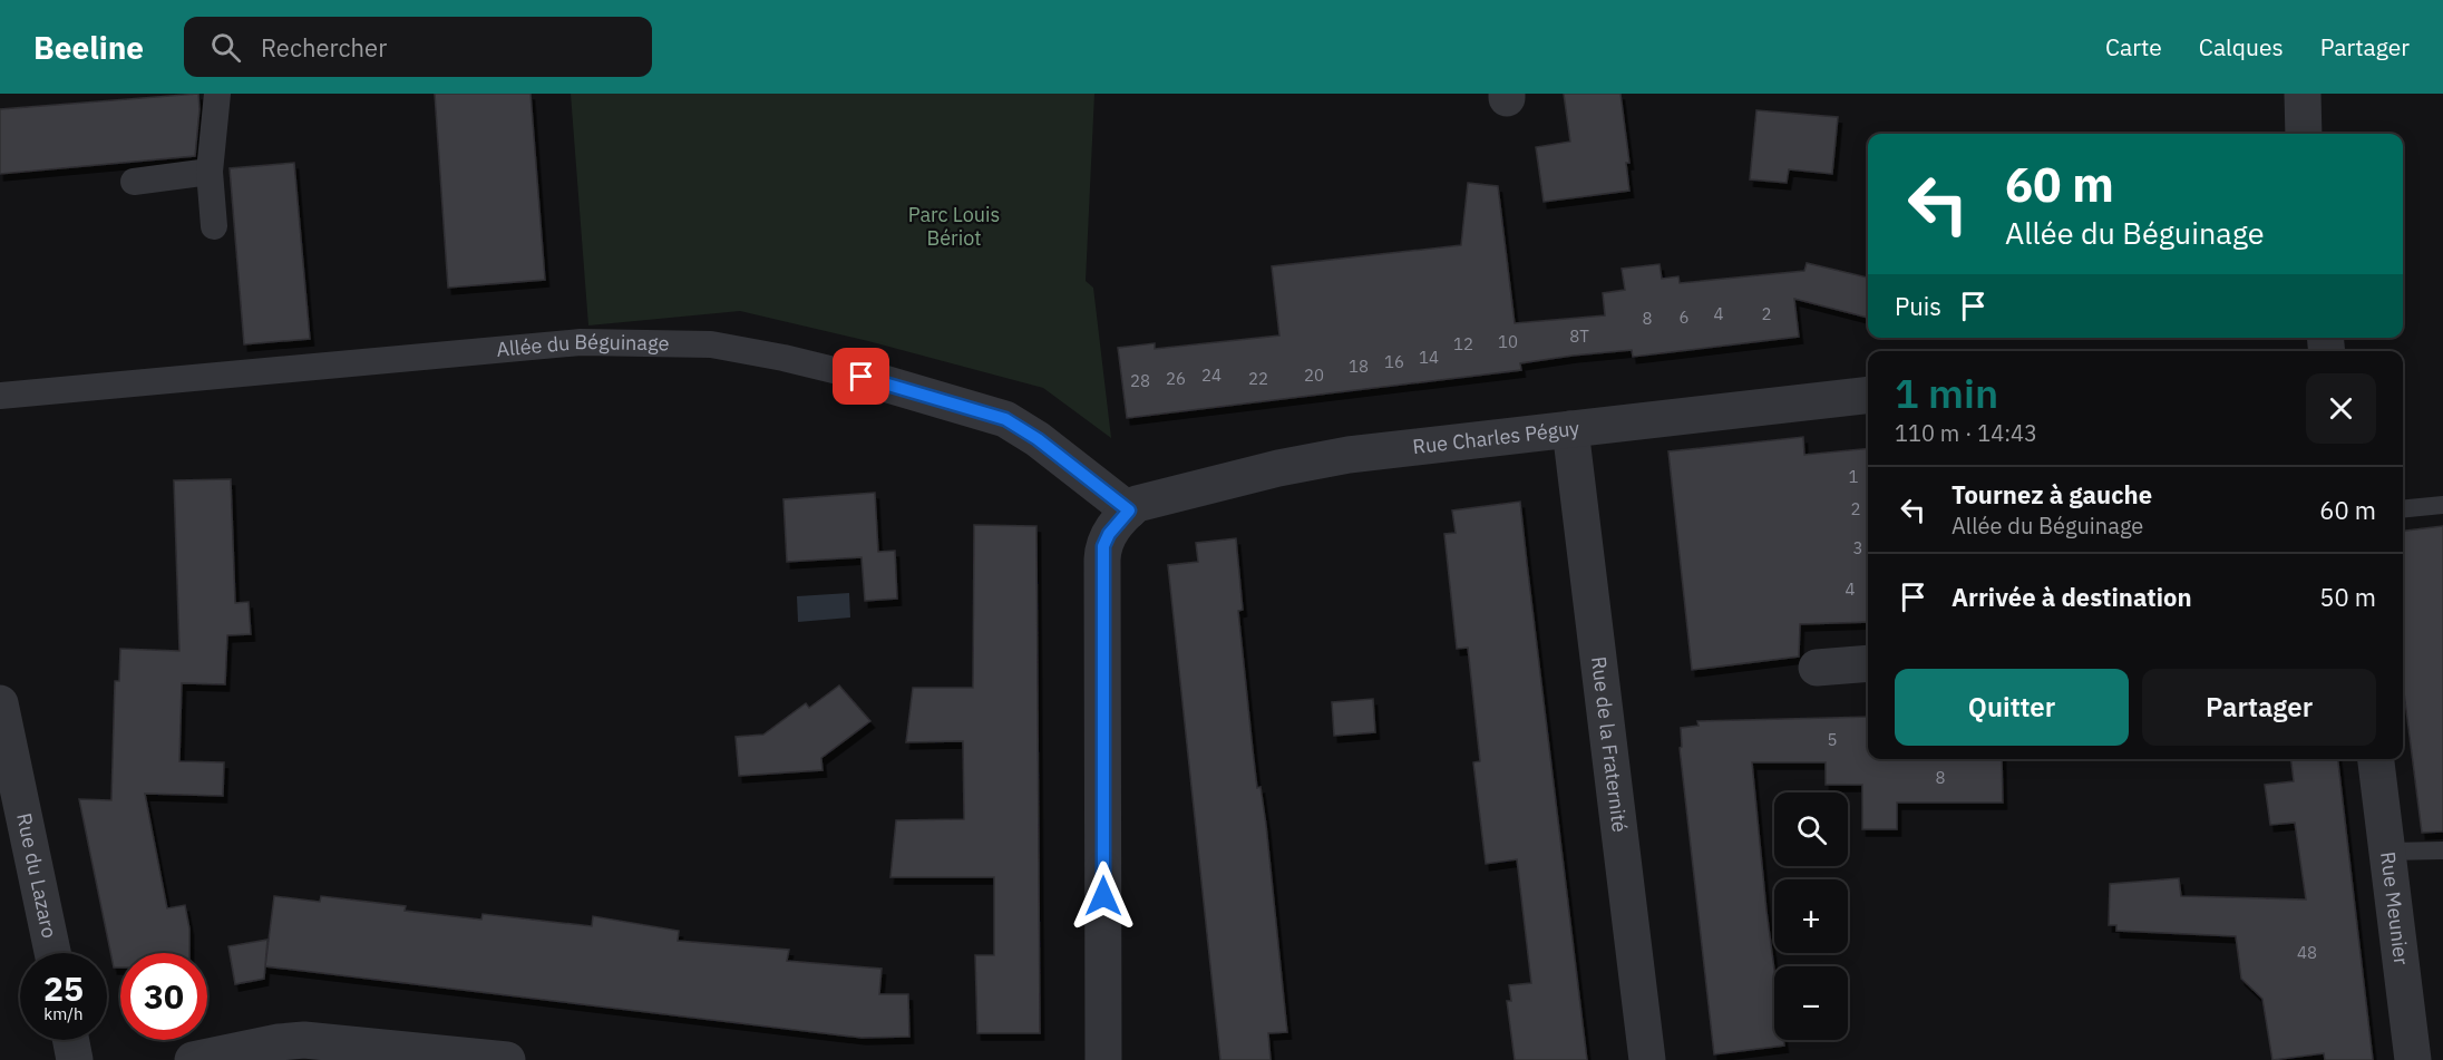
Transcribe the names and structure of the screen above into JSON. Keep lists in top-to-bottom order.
{
  "streets": {
    "street": [
      "Allée du Béguinage",
      "Rue Charles Péguy",
      "Rue de la Fraternité",
      "Rue du Lazaro",
      "Rue Meunier"
    ]
  },
  "crossings": [
    ["Allée du Béguinage", "Rue Charles Péguy"],
    ["Rue Charles Péguy", "Rue de la Fraternité"]
  ],
  "parks": ["Parc Louis Bériot"],
  "house_numbers": [
    "4",
    "2",
    "6",
    "8",
    "8T",
    "10",
    "12",
    "14",
    "16",
    "18",
    "24",
    "20",
    "26",
    "22",
    "28",
    "1",
    "2",
    "3",
    "4",
    "5",
    "8",
    "48"
  ],
  "page": {
    "header": "Beeline",
    "search": "Rechercher",
    "nav": ["Carte", "Calques", "Partager"],
    "turn": ["60 m", "Allée du Béguinage"],
    "then": "Puis",
    "heading": ["1 min", "110 m · 14:43"],
    "list": [
      {
        "name": "Tournez à gauche",
        "note": "Allée du Béguinage",
        "value": "60 m"
      },
      {
        "name": "Arrivée à destination",
        "value": "50 m"
      }
    ],
    "buttons": ["Quitter", "Partager"],
    "map_buttons": ["+", "−"],
    "speed": "25 km/h",
    "limit": "30"
  }
}
